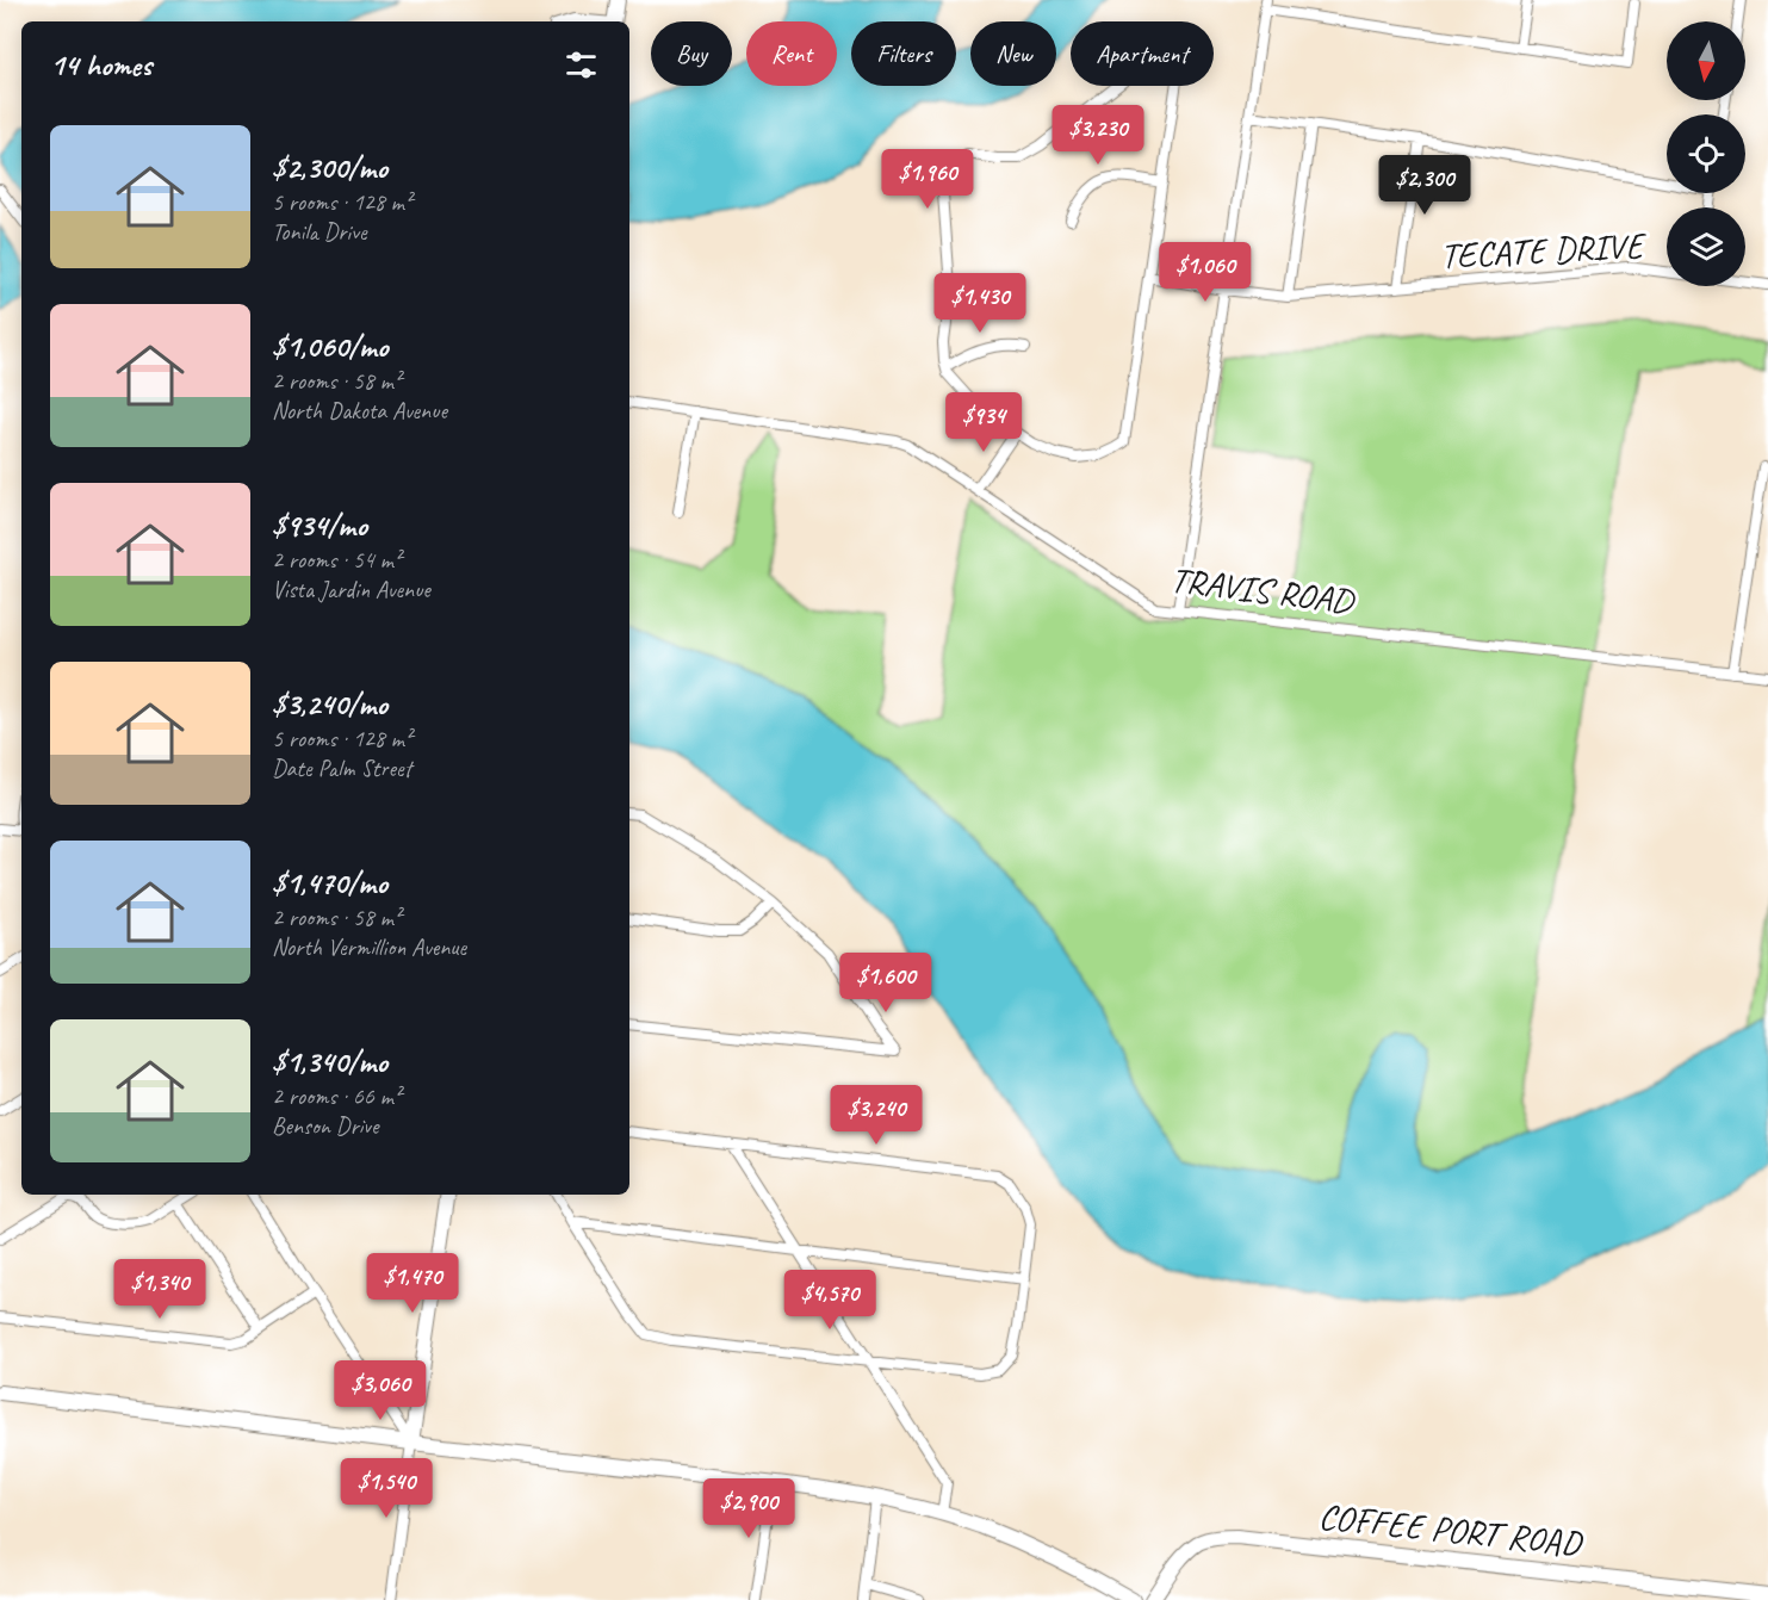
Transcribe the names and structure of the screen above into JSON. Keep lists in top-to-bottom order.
{
  "streets": {
    "main road": ["COFFEE PORT ROAD"],
    "street": ["TECATE DRIVE", "TRAVIS ROAD"]
  },
  "north": "bottom",
  "page": {
    "chip": [
      "Buy",
      "Rent",
      "Filters",
      "New",
      "Apartment"
    ],
    "heading": "14 homes",
    "price": [
      "$3,230",
      "$1,960",
      "$2,300",
      "$1,060",
      "$1,430",
      "$934",
      "$1,600",
      "$3,240",
      "$1,470",
      "$1,340",
      "$4,570",
      "$3,060",
      "$1,540",
      "$2,900"
    ],
    "list": [
      {
        "name": "$2,300/mo",
        "note": "5 rooms · 128 m² · Tonila Drive"
      },
      {
        "name": "$1,060/mo",
        "note": "2 rooms · 58 m² · North Dakota Avenue"
      },
      {
        "name": "$934/mo",
        "note": "2 rooms · 54 m² · Vista Jardin Avenue"
      },
      {
        "name": "$3,240/mo",
        "note": "5 rooms · 128 m² · Date Palm Street"
      },
      {
        "name": "$1,470/mo",
        "note": "2 rooms · 58 m² · North Vermillion Avenue"
      },
      {
        "name": "$1,340/mo",
        "note": "2 rooms · 66 m² · Benson Drive"
      }
    ]
  }
}
